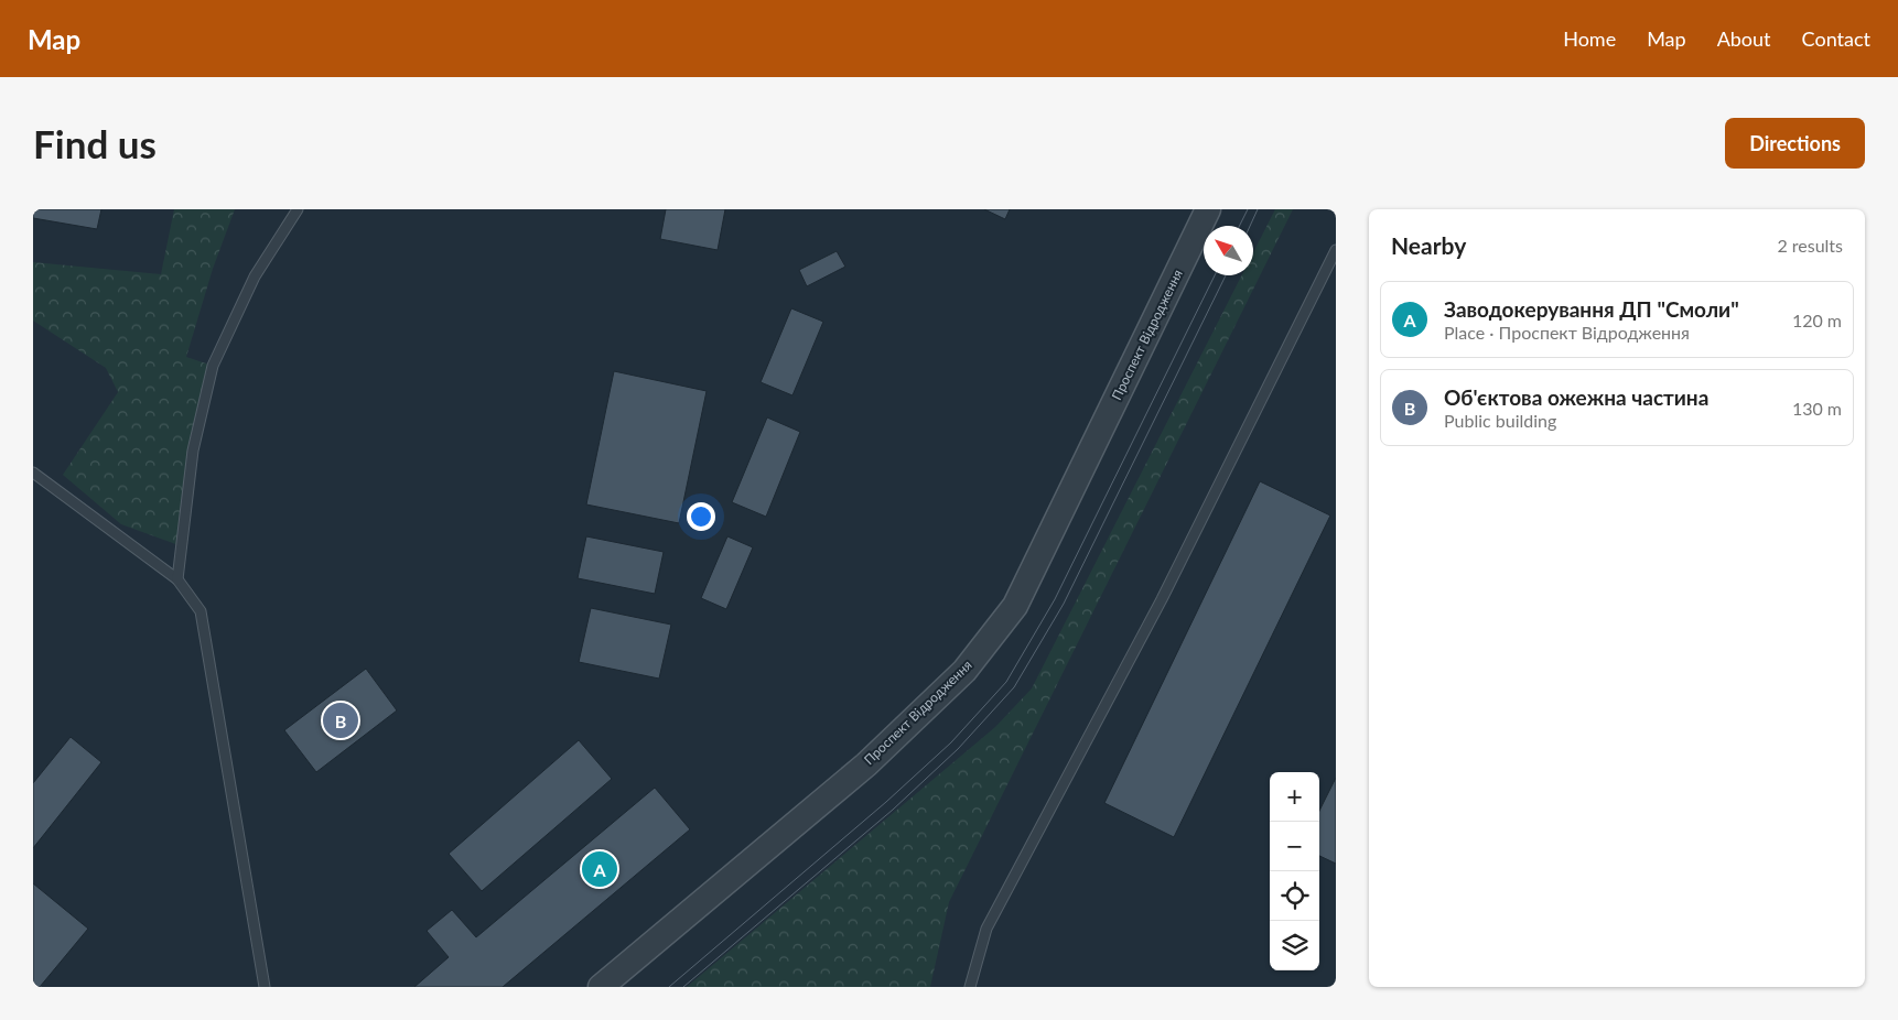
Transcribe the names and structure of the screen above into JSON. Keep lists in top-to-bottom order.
{
  "streets": {
    "street": ["Проспект Відродження"]
  },
  "north": "top left",
  "page": {
    "header": "Map",
    "nav": [
      "Home",
      "Map",
      "About",
      "Contact"
    ],
    "buttons": "Directions",
    "title": "Find us",
    "heading": ["Nearby", "2 results"],
    "list": [
      {
        "mark": "A",
        "name": "Заводокерування ДП \"Смоли\"",
        "note": "Place · Проспект Відродження",
        "value": "120 m"
      },
      {
        "mark": "B",
        "name": "Об'єктова ожежна частина",
        "note": "Public building",
        "value": "130 m"
      }
    ],
    "pins": ["B", "A"],
    "map_buttons": ["+", "−"]
  }
}
